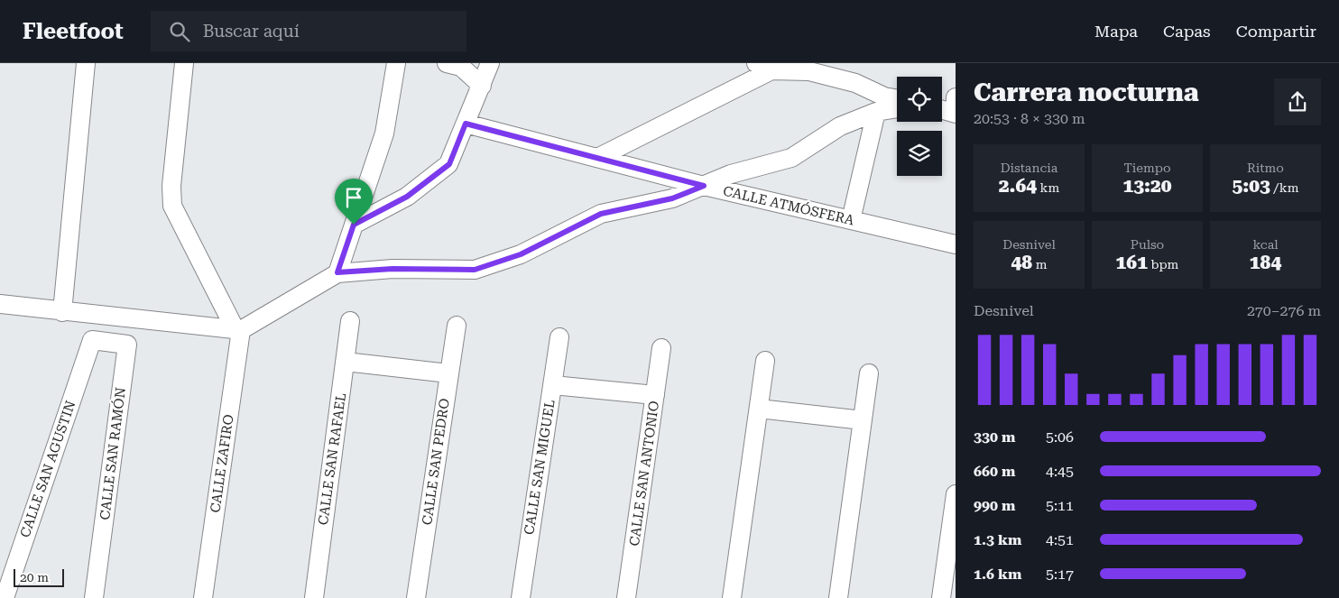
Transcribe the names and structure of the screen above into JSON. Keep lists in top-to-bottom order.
{
  "streets": {
    "street": [
      "CALLE ATMÓSFERA",
      "CALLE SAN RAMÓN",
      "CALLE SAN RAFAEL",
      "CALLE SAN PEDRO",
      "CALLE ZAFIRO",
      "CALLE SAN MIGUEL",
      "CALLE SAN AGUSTIN",
      "CALLE SAN ANTONIO"
    ]
  },
  "crossings": [
    ["CALLE SAN RAMÓN", "CALLE SAN AGUSTIN"]
  ],
  "scale_bar": "20 m",
  "page": {
    "header": "Fleetfoot",
    "search": "Buscar aquí",
    "nav": ["Mapa", "Capas", "Compartir"],
    "heading": ["Carrera nocturna", "20:53 · 8 × 330 m"],
    "stats": [
      ["Distancia", "2.64 km"],
      ["Tiempo", "13:20"],
      ["Ritmo", "5:03 /km"],
      ["Desnivel", "48 m"],
      ["Pulso", "161 bpm"],
      ["kcal", "184"]
    ],
    "chart": ["Desnivel", "270–276 m"],
    "list": [
      {
        "name": "330 m",
        "note": "5:06"
      },
      {
        "name": "660 m",
        "note": "4:45"
      },
      {
        "name": "990 m",
        "note": "5:11"
      },
      {
        "name": "1.3 km",
        "note": "4:51"
      },
      {
        "name": "1.6 km",
        "note": "5:17"
      }
    ],
    "scale": "20 m"
  }
}
